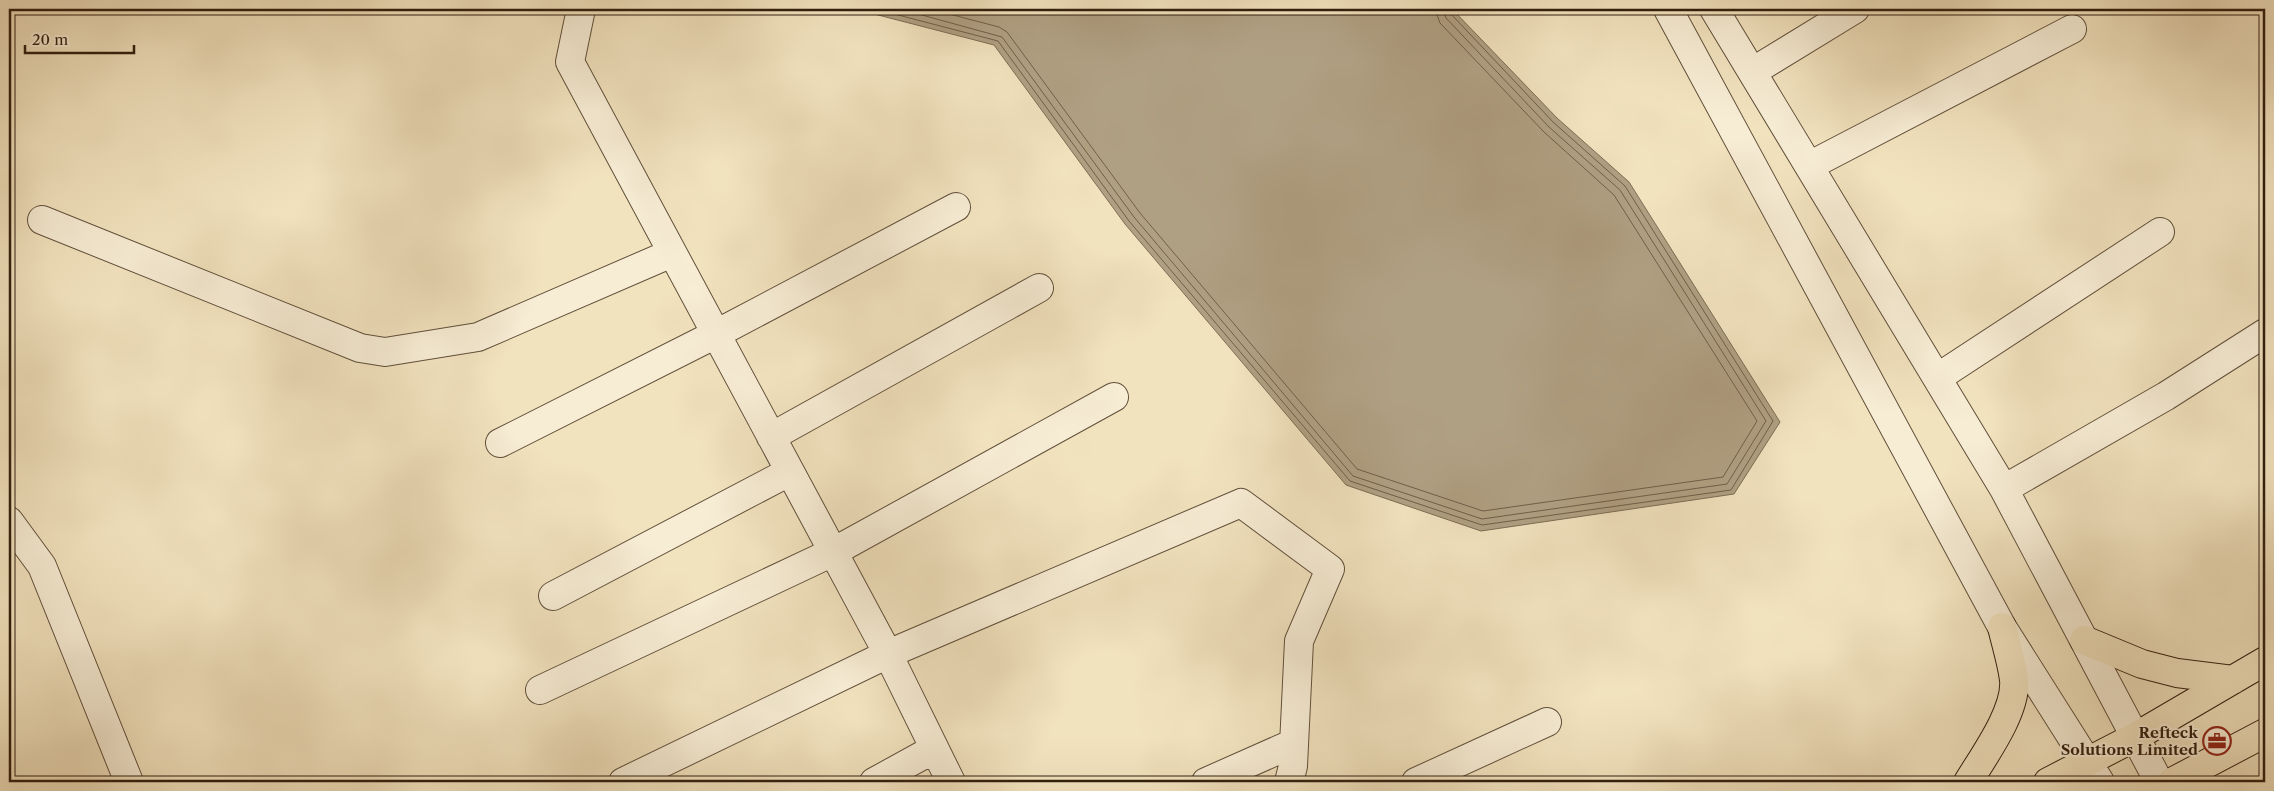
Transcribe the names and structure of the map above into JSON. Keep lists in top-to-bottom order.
{
  "places": {
    "office": ["Refteck Solutions Limited"]
  },
  "scale_bar": "20 m"
}
